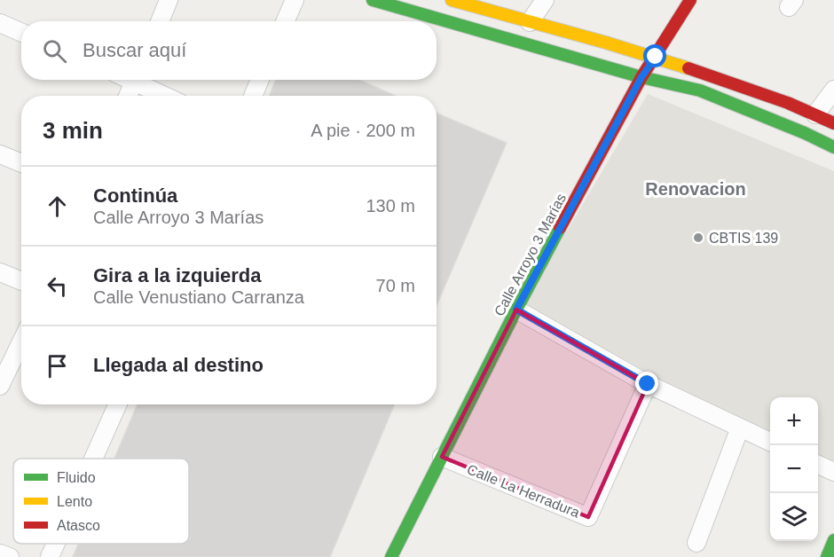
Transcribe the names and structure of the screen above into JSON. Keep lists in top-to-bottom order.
{
  "streets": {
    "street": ["Calle Arroyo 3 Marías", "Calle La Herradura"]
  },
  "crossings": [
    ["Calle Arroyo 3 Marías", "Calle La Herradura"]
  ],
  "districts": ["Renovacion"],
  "places": ["CBTIS 139"],
  "legend": ["Fluido", "Lento", "Atasco"],
  "page": {
    "search": "Buscar aquí",
    "heading": ["3 min", "A pie · 200 m"],
    "list": [
      ["Continúa", "Calle Arroyo 3 Marías", "130 m"],
      ["Gira a la izquierda", "Calle Venustiano Carranza", "70 m"],
      "Llegada al destino"
    ],
    "map_buttons": ["+", "−"]
  }
}
